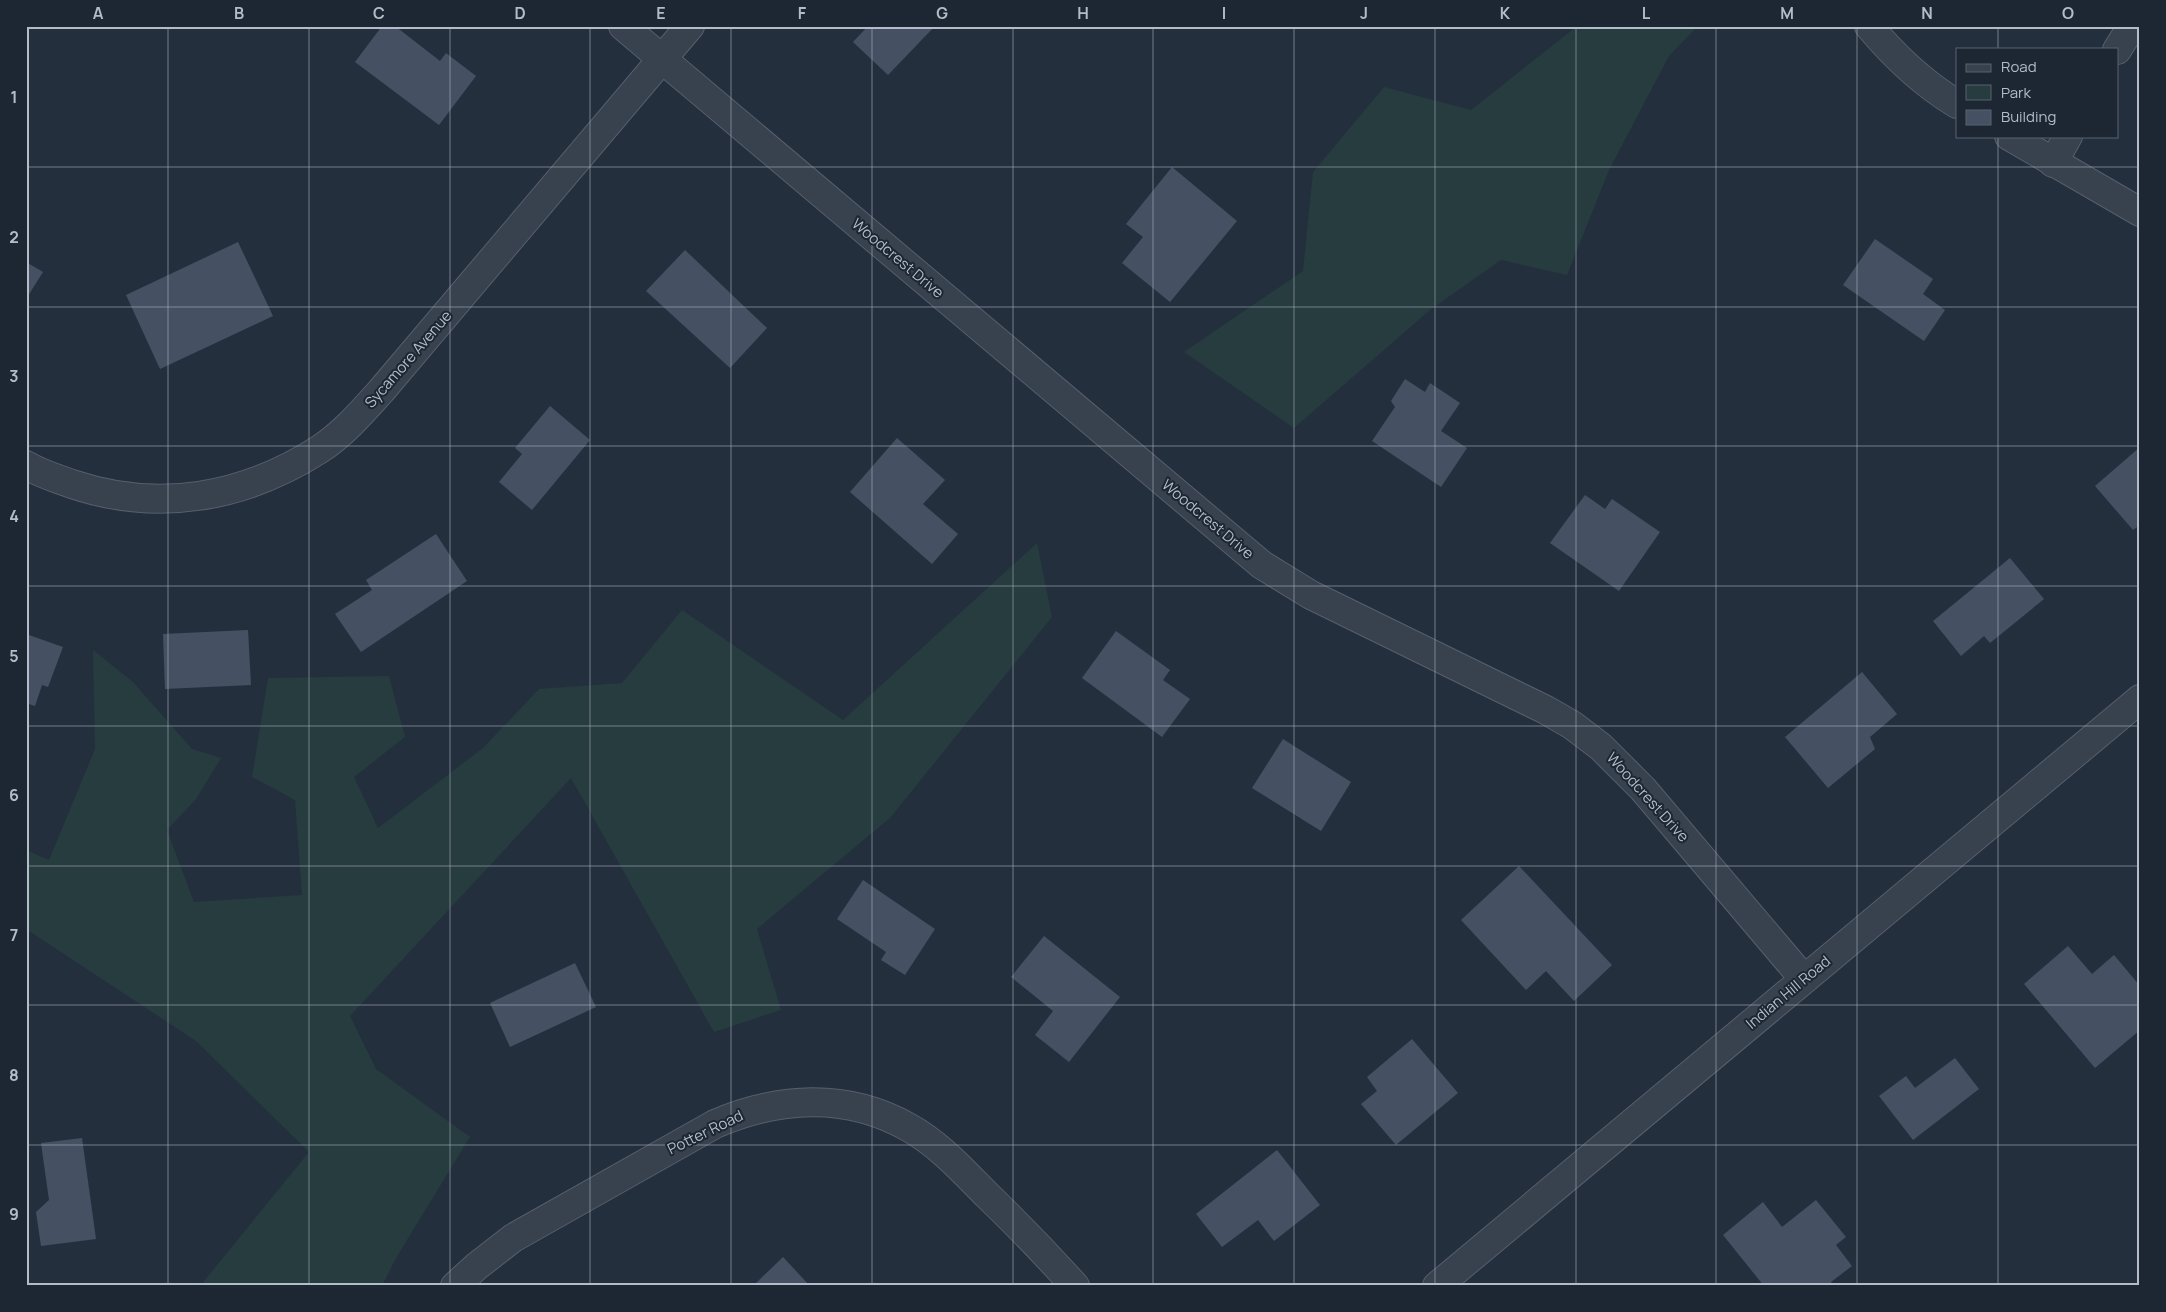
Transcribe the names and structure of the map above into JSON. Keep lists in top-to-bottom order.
{
  "streets": {
    "street": [
      "Woodcrest Drive",
      "Sycamore Avenue",
      "Indian Hill Road",
      "Potter Road"
    ]
  },
  "crossings": [
    ["Woodcrest Drive", "Sycamore Avenue"],
    ["Woodcrest Drive", "Indian Hill Road"]
  ],
  "legend": ["Road", "Park", "Building"],
  "grid": {
    "columns": [
      "A",
      "B",
      "C",
      "D",
      "E",
      "F",
      "G",
      "H",
      "I",
      "J",
      "K",
      "L",
      "M",
      "N",
      "O"
    ],
    "rows": [
      "1",
      "2",
      "3",
      "4",
      "5",
      "6",
      "7",
      "8",
      "9"
    ]
  }
}
